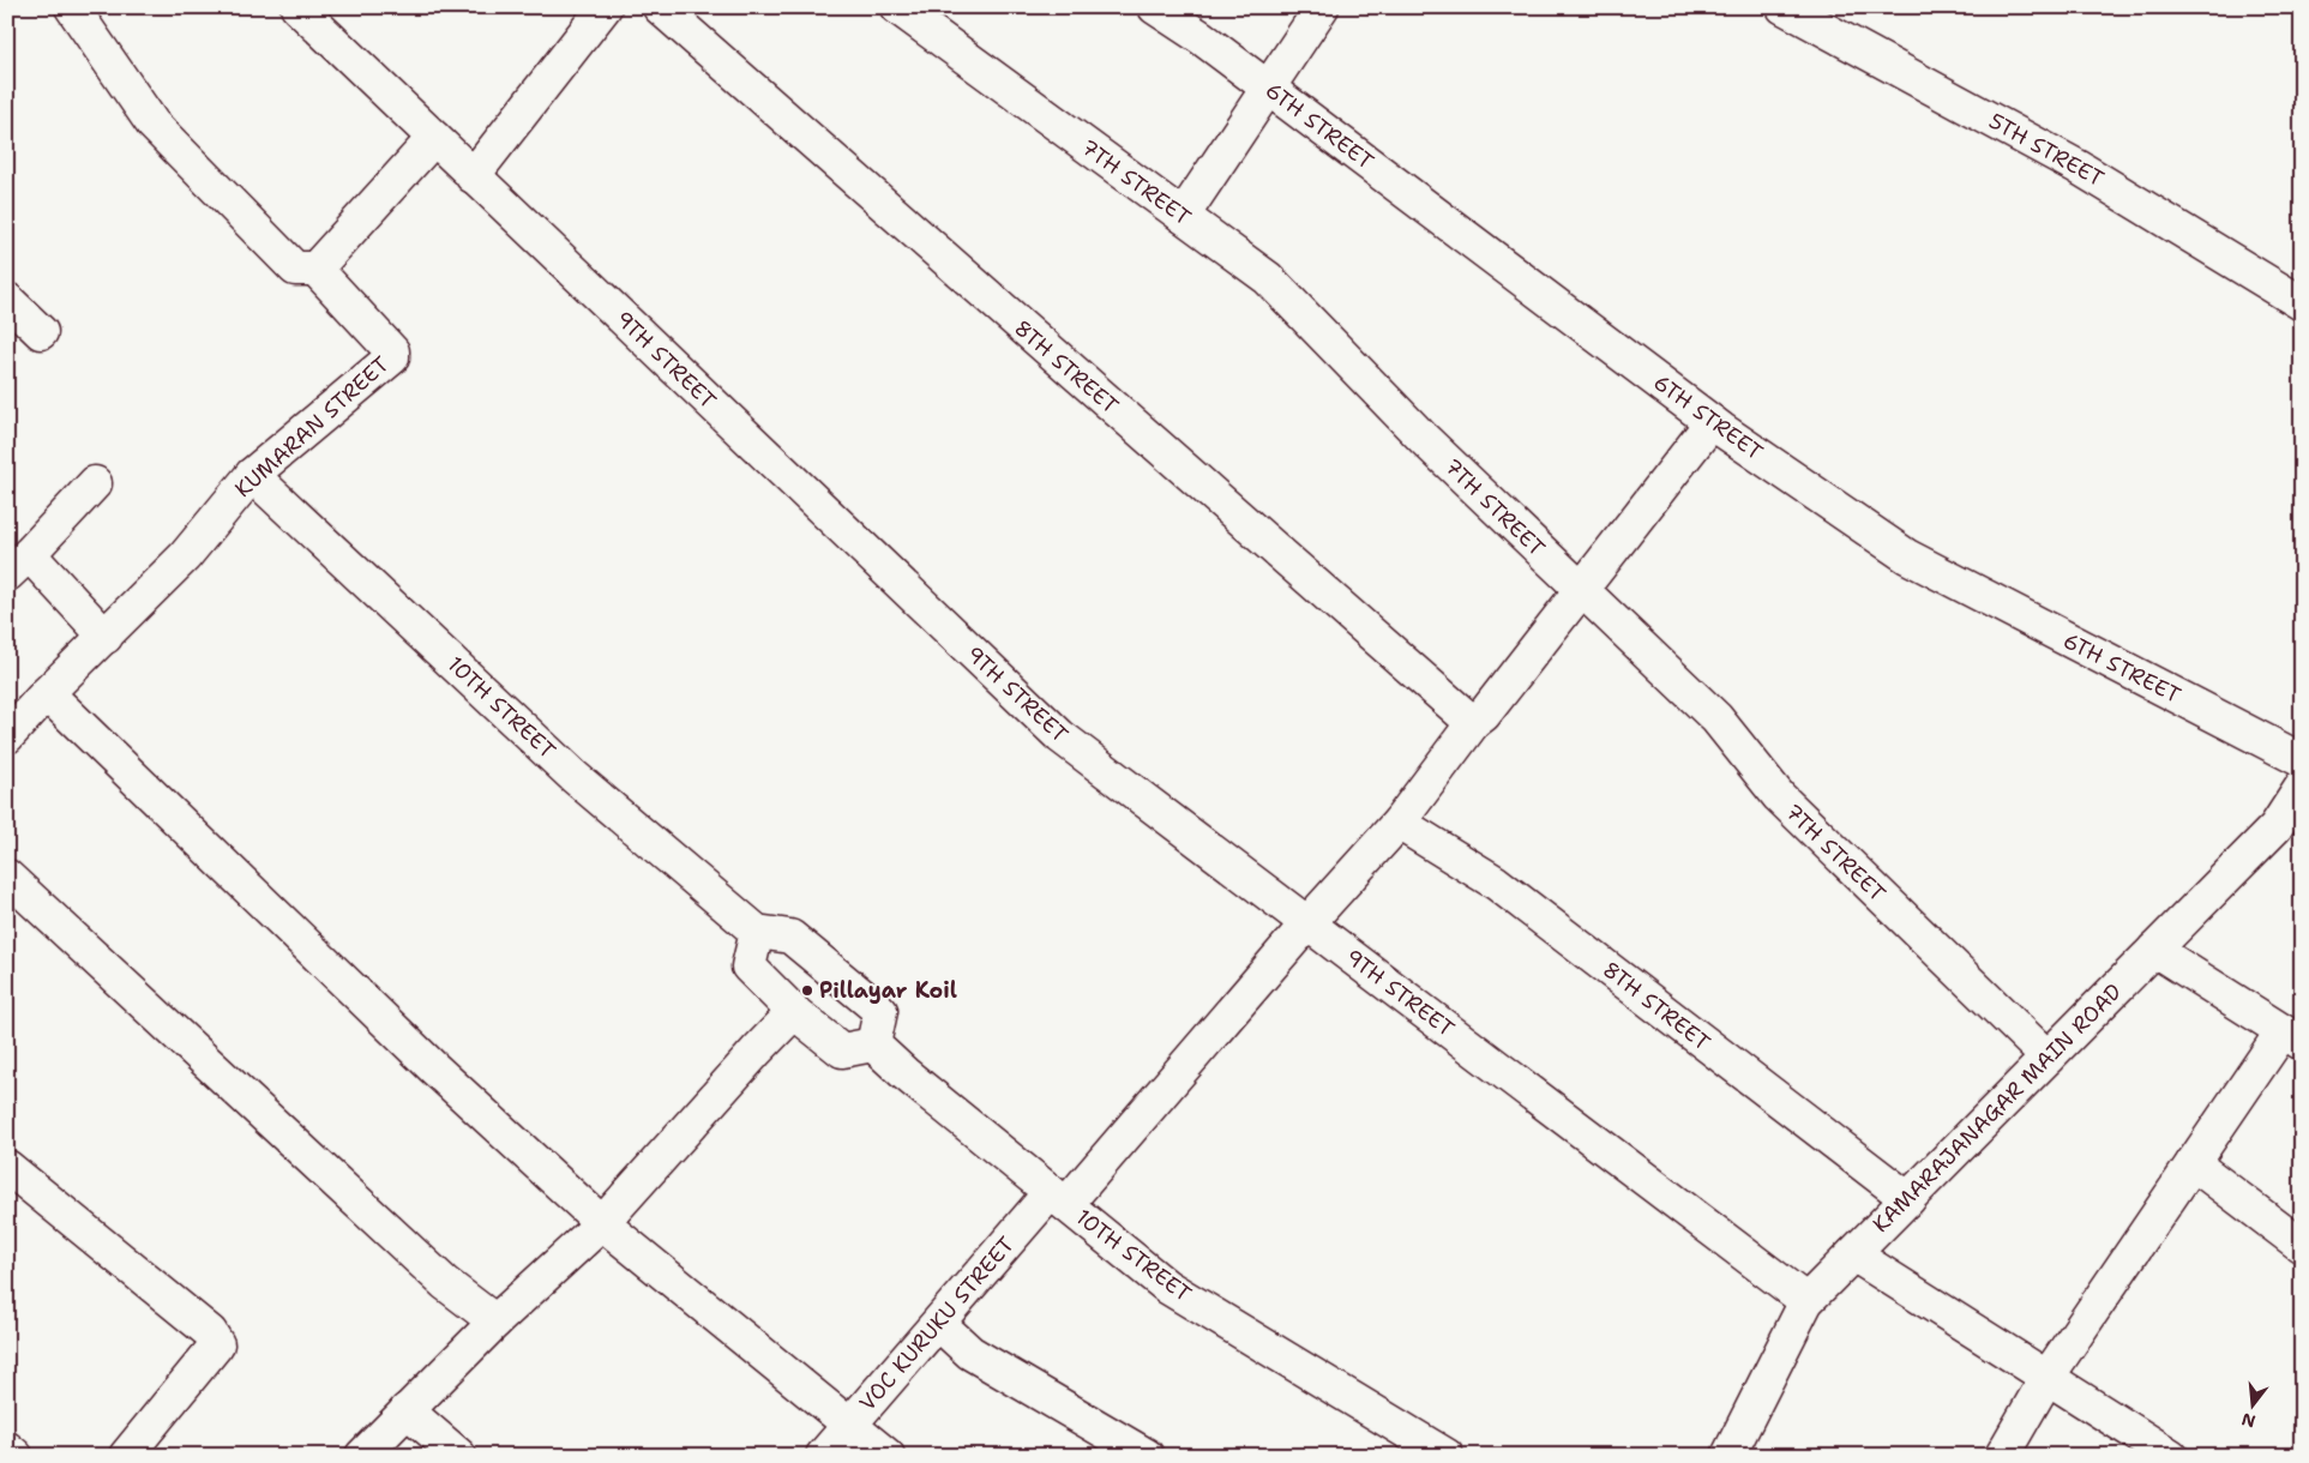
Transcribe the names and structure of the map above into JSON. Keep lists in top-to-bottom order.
{
  "streets": {
    "street": [
      "6TH STREET",
      "5TH STREET",
      "7TH STREET",
      "9TH STREET",
      "8TH STREET",
      "KUMARAN STREET",
      "10TH STREET",
      "KAMARAJANAGAR MAIN ROAD",
      "VOC KURUKU STREET"
    ]
  },
  "crossings": [
    ["6TH STREET", "VOC KURUKU STREET"],
    ["7TH STREET", "KAMARAJANAGAR MAIN ROAD"],
    ["7TH STREET", "VOC KURUKU STREET"],
    ["9TH STREET", "KAMARAJANAGAR MAIN ROAD"],
    ["9TH STREET", "VOC KURUKU STREET"],
    ["8TH STREET", "KAMARAJANAGAR MAIN ROAD"],
    ["8TH STREET", "VOC KURUKU STREET"],
    ["KUMARAN STREET", "10TH STREET"],
    ["10TH STREET", "VOC KURUKU STREET"]
  ],
  "places": ["Pillayar Koil"],
  "north": "bottom"
}
